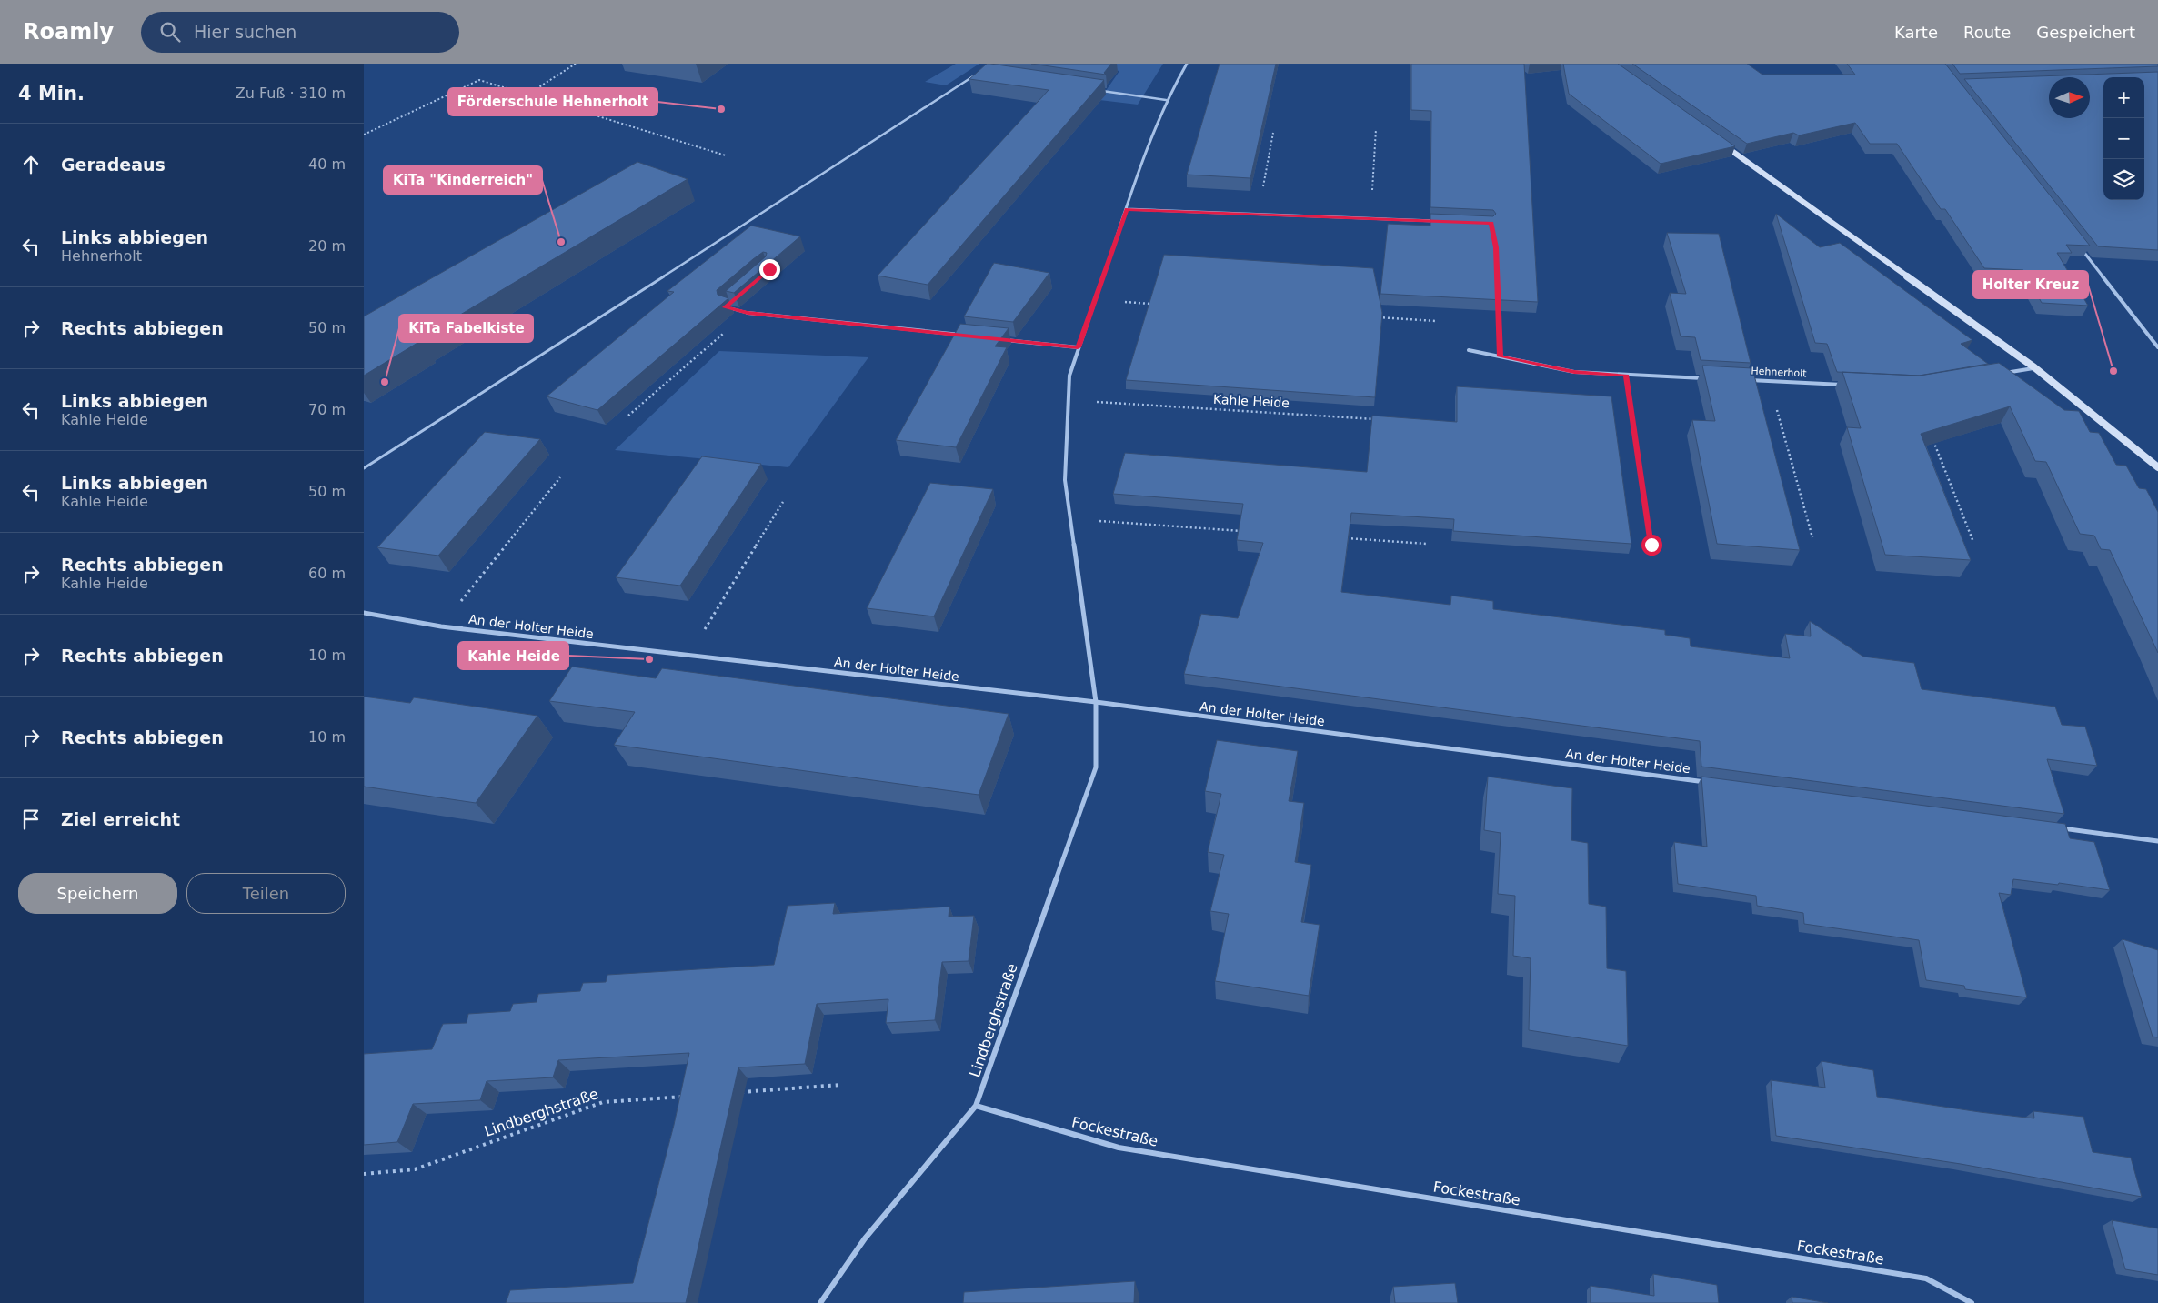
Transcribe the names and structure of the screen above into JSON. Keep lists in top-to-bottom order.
{
  "streets": {
    "street": [
      "Hehnerholt",
      "An der Holter Heide",
      "Lindberghstraße",
      "Fockestraße"
    ],
    "path": ["Kahle Heide"]
  },
  "crossings": [
    ["An der Holter Heide", "Lindberghstraße"],
    ["Lindberghstraße", "Fockestraße"]
  ],
  "places": [
    "Förderschule Hehnerholt",
    "KiTa \"Kinderreich\"",
    "Holter Kreuz",
    "KiTa Fabelkiste",
    "Kahle Heide"
  ],
  "north": "right",
  "page": {
    "header": "Roamly",
    "search": "Hier suchen",
    "nav": ["Karte", "Route", "Gespeichert"],
    "heading": ["4 Min.", "Zu Fuß · 310 m"],
    "map_buttons": ["+", "−"],
    "list": [
      ["Geradeaus", "40 m"],
      ["Links abbiegen", "Hehnerholt", "20 m"],
      ["Rechts abbiegen", "50 m"],
      ["Links abbiegen", "Kahle Heide", "70 m"],
      ["Links abbiegen", "Kahle Heide", "50 m"],
      ["Rechts abbiegen", "Kahle Heide", "60 m"],
      ["Rechts abbiegen", "10 m"],
      ["Rechts abbiegen", "10 m"],
      "Ziel erreicht"
    ],
    "buttons": ["Speichern", "Teilen"]
  }
}
